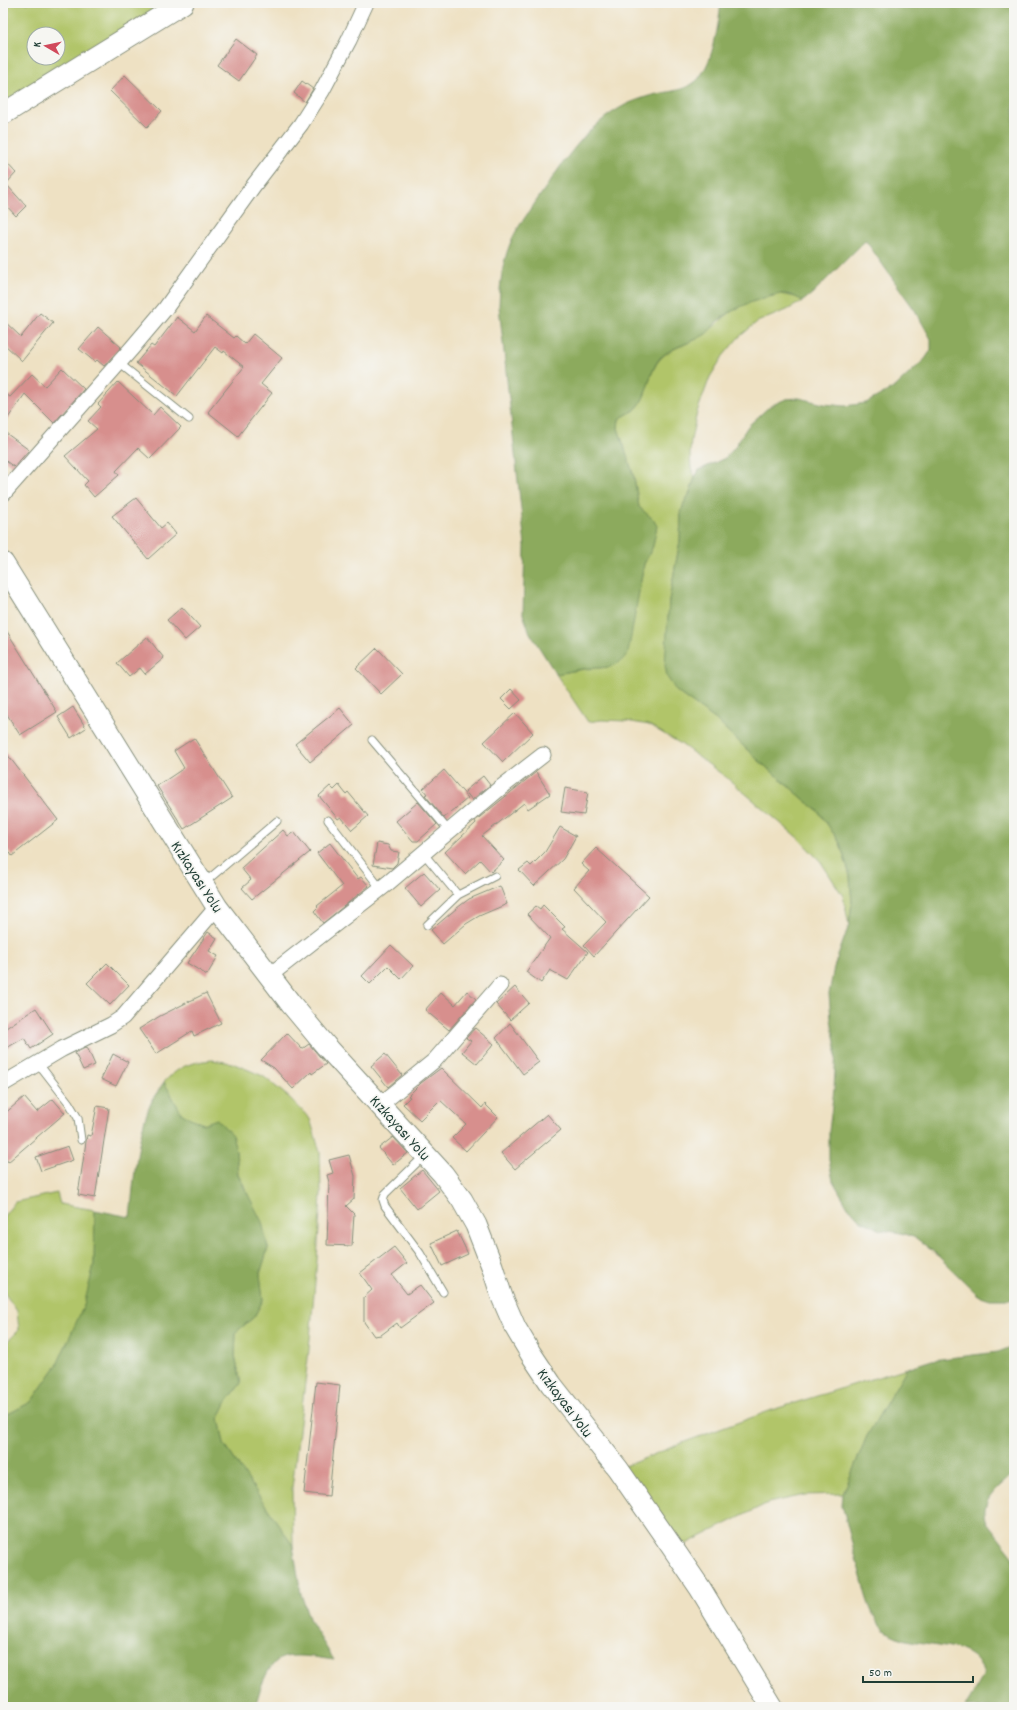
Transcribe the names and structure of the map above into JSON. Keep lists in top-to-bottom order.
{
  "streets": {
    "street": ["Kızkayası Yolu"]
  },
  "scale_bar": "50 m",
  "north": "left"
}
